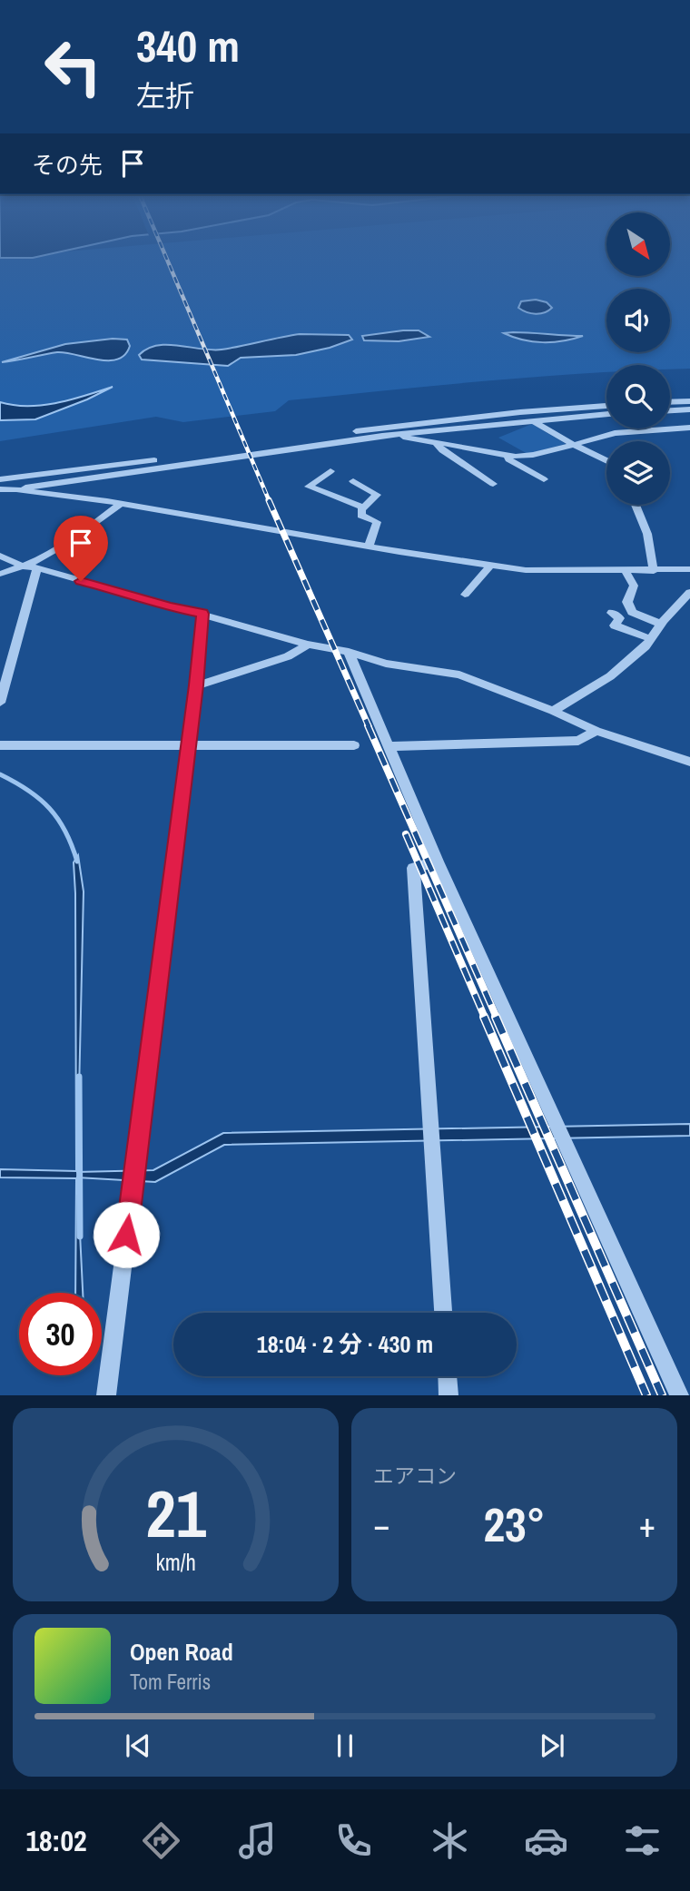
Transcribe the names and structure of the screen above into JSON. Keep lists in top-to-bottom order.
{
  "north": "bottom right",
  "page": {
    "turn": ["340 m", "左折"],
    "then": "その先",
    "limit": "30",
    "trip": "18:04 · 2 分 · 430 m",
    "tile": "エアコン",
    "heat": ["−", "23°", "+"],
    "song": ["Open Road", "Tom Ferris"],
    "tabs": "18:02",
    "gauge": ["21", "km/h"]
  }
}
